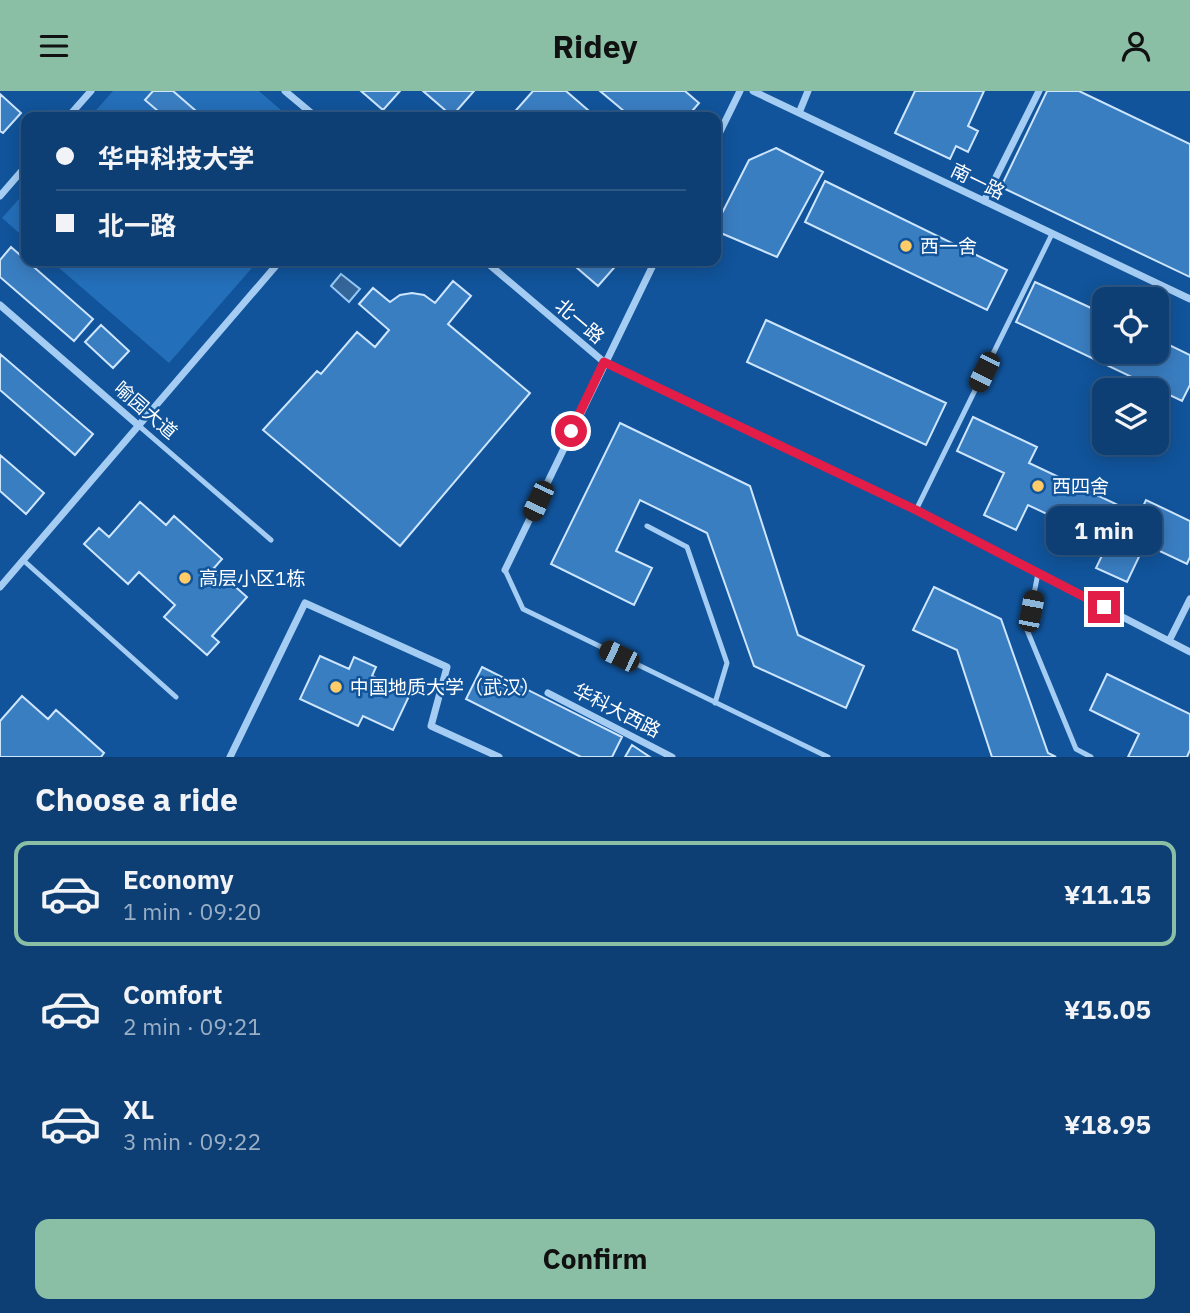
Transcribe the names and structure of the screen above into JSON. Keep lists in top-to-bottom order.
{
  "streets": {
    "street": [
      "南一路",
      "北一路",
      "喻园大道",
      "华科大西路"
    ]
  },
  "places": [
    "西一舍",
    "西四舍",
    "高层小区1栋",
    "中国地质大学（武汉）"
  ],
  "page": {
    "header": "Ridey",
    "banner": ["华中科技大学", "北一路"],
    "bubble": "1 min",
    "heading": "Choose a ride",
    "list": [
      {
        "name": "Economy",
        "note": "1 min · 09:20",
        "value": "¥11.15"
      },
      {
        "name": "Comfort",
        "note": "2 min · 09:21",
        "value": "¥15.05"
      },
      {
        "name": "XL",
        "note": "3 min · 09:22",
        "value": "¥18.95"
      }
    ],
    "buttons": "Confirm"
  }
}
